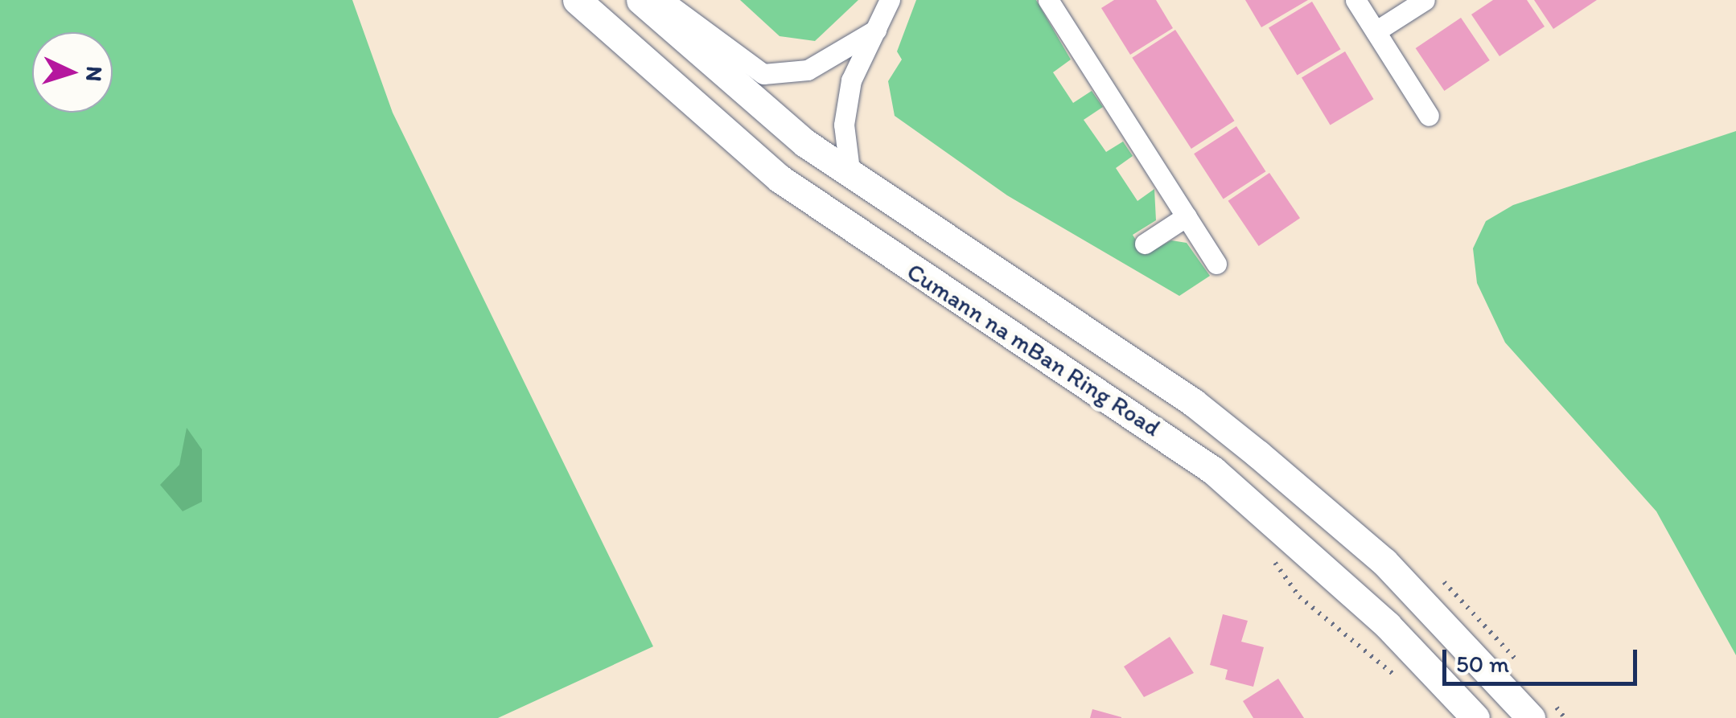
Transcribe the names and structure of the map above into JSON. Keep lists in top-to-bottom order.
{
  "streets": {
    "main road": ["Cumann na mBan Ring Road"]
  },
  "scale_bar": "50 m",
  "north": "right"
}
